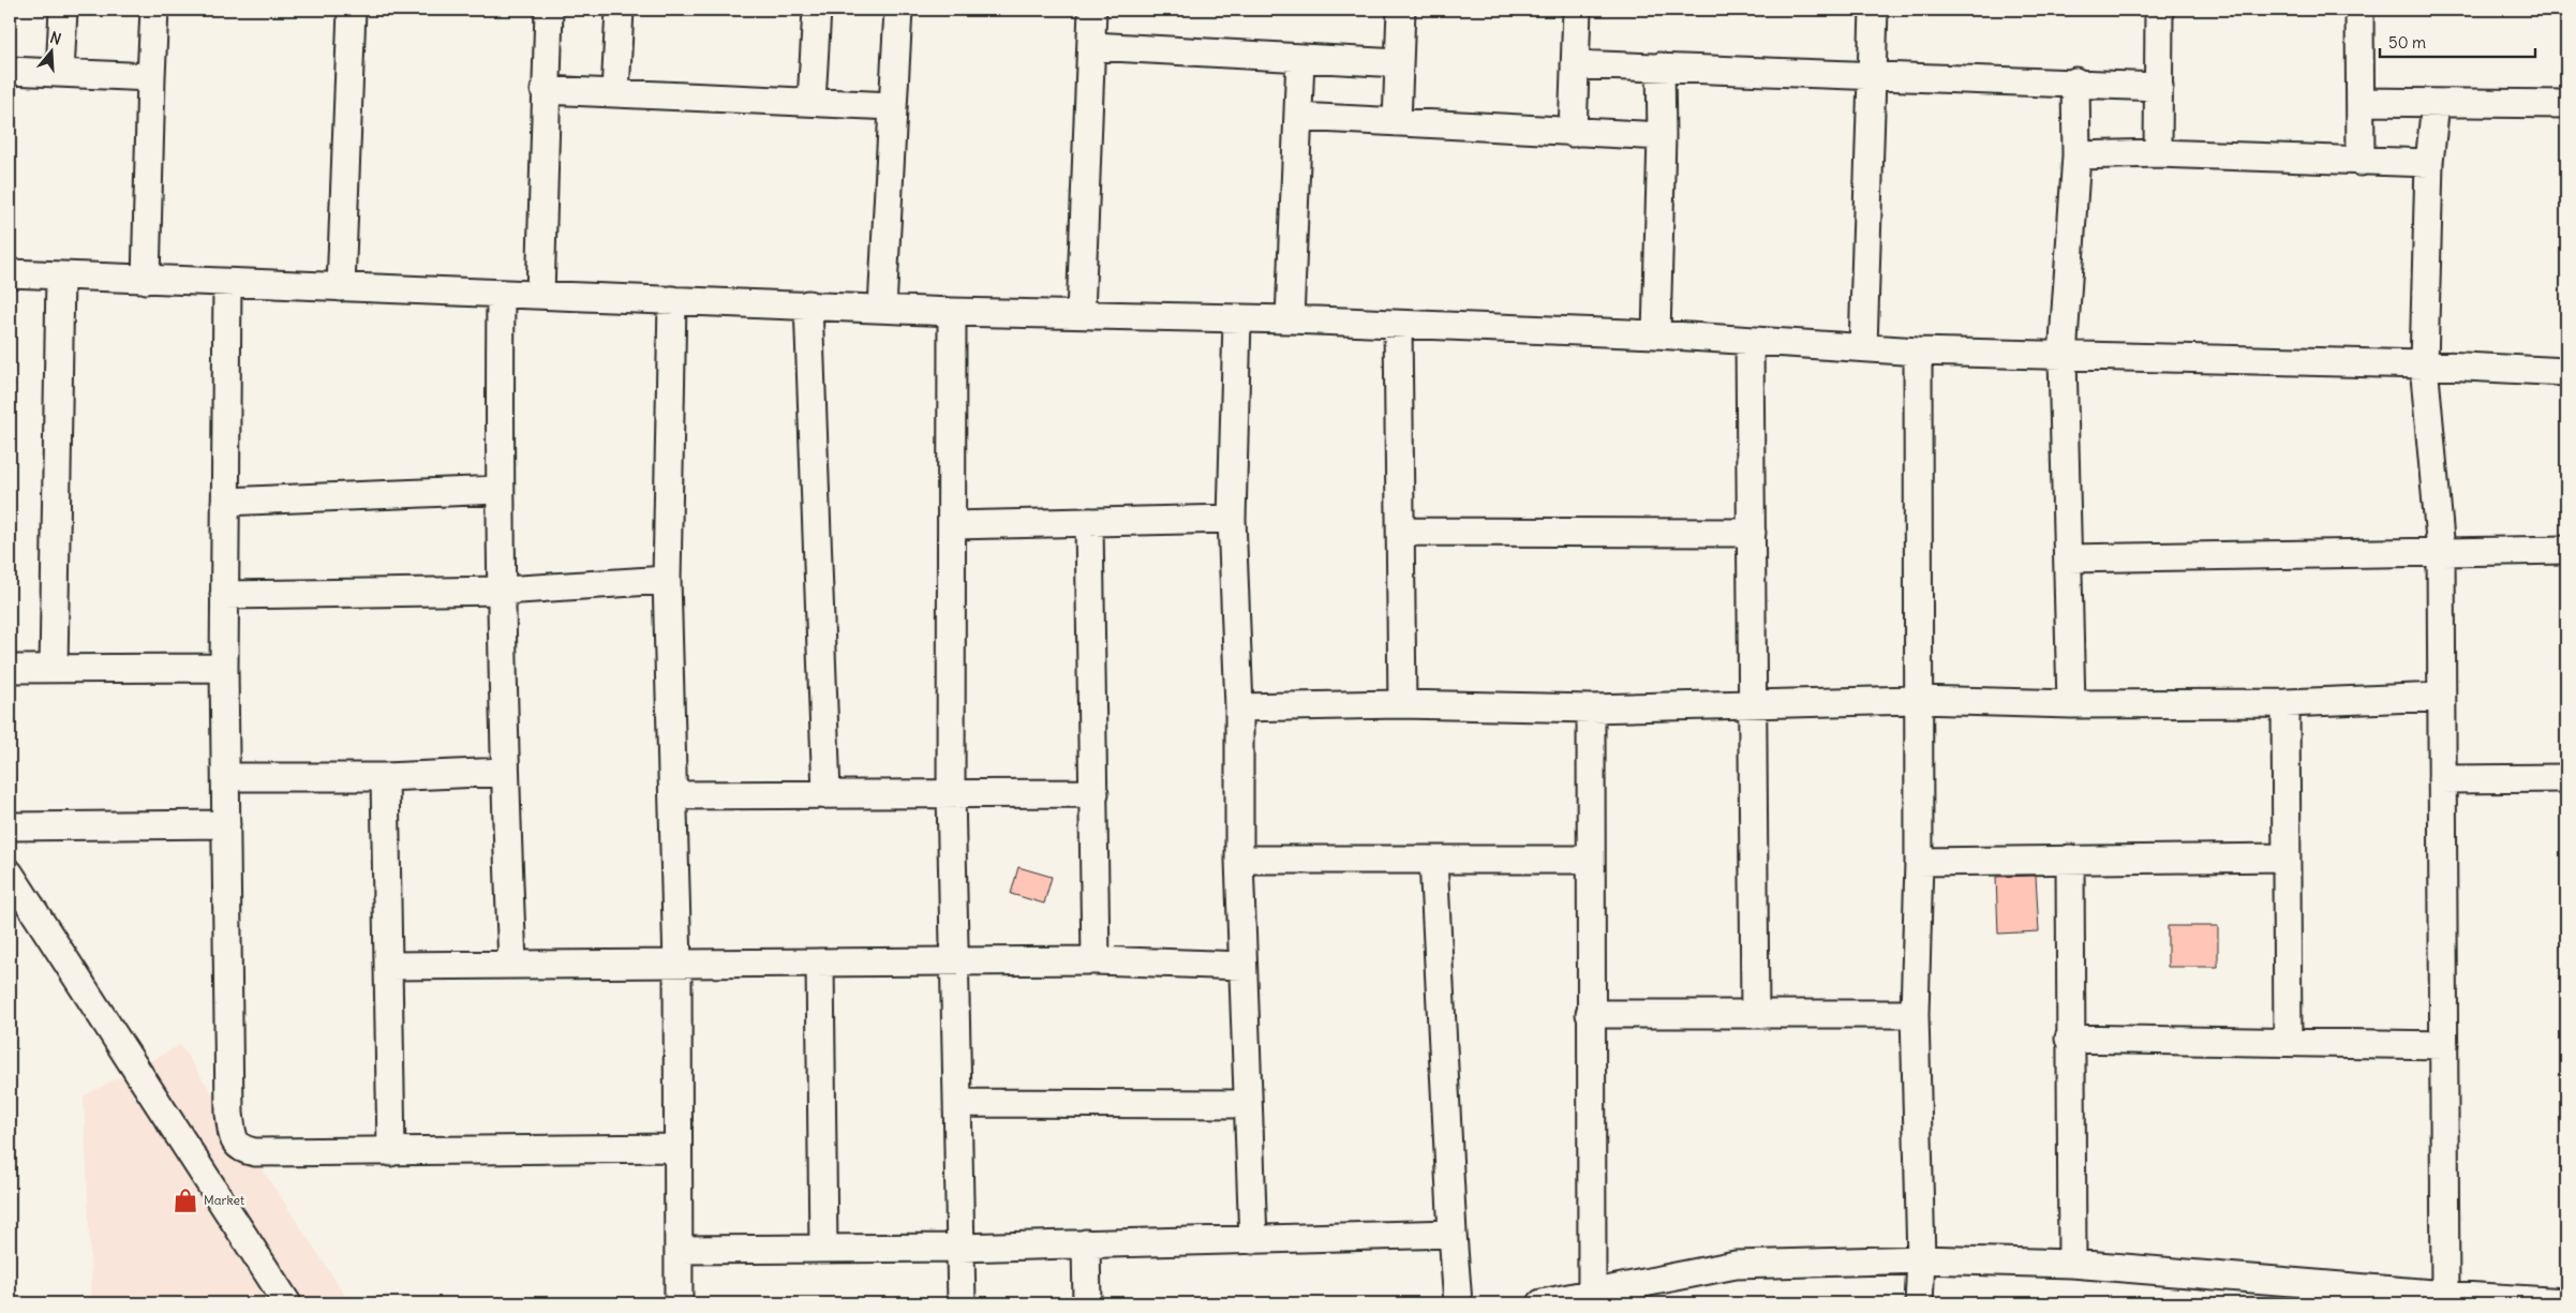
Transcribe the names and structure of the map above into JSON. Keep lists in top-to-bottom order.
{
  "places": {
    "shop": ["Market"]
  },
  "scale_bar": "50 m",
  "north": "top"
}
